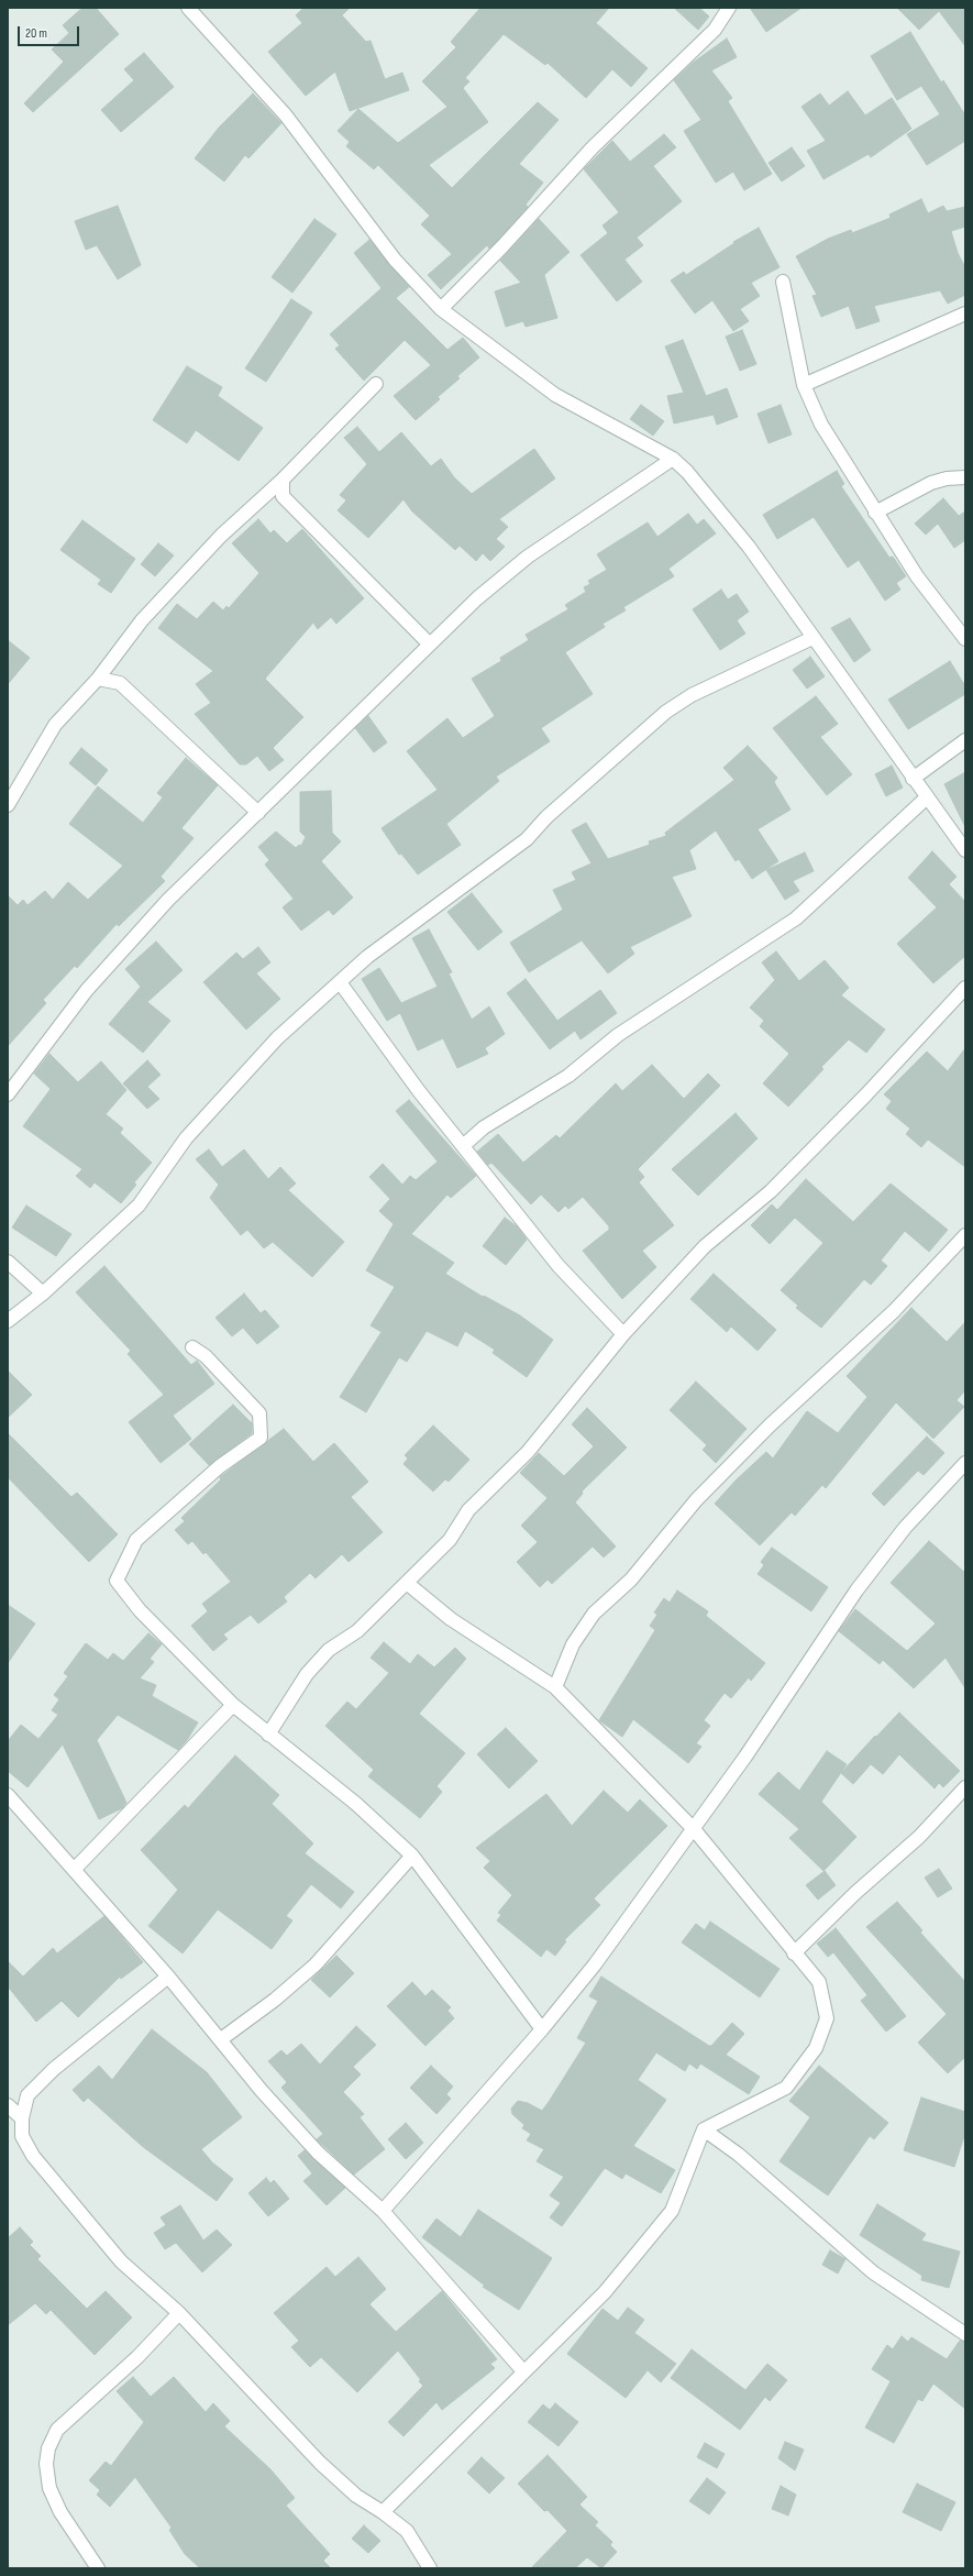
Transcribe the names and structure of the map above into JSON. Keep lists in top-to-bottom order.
{
  "scale_bar": "20 m"
}
